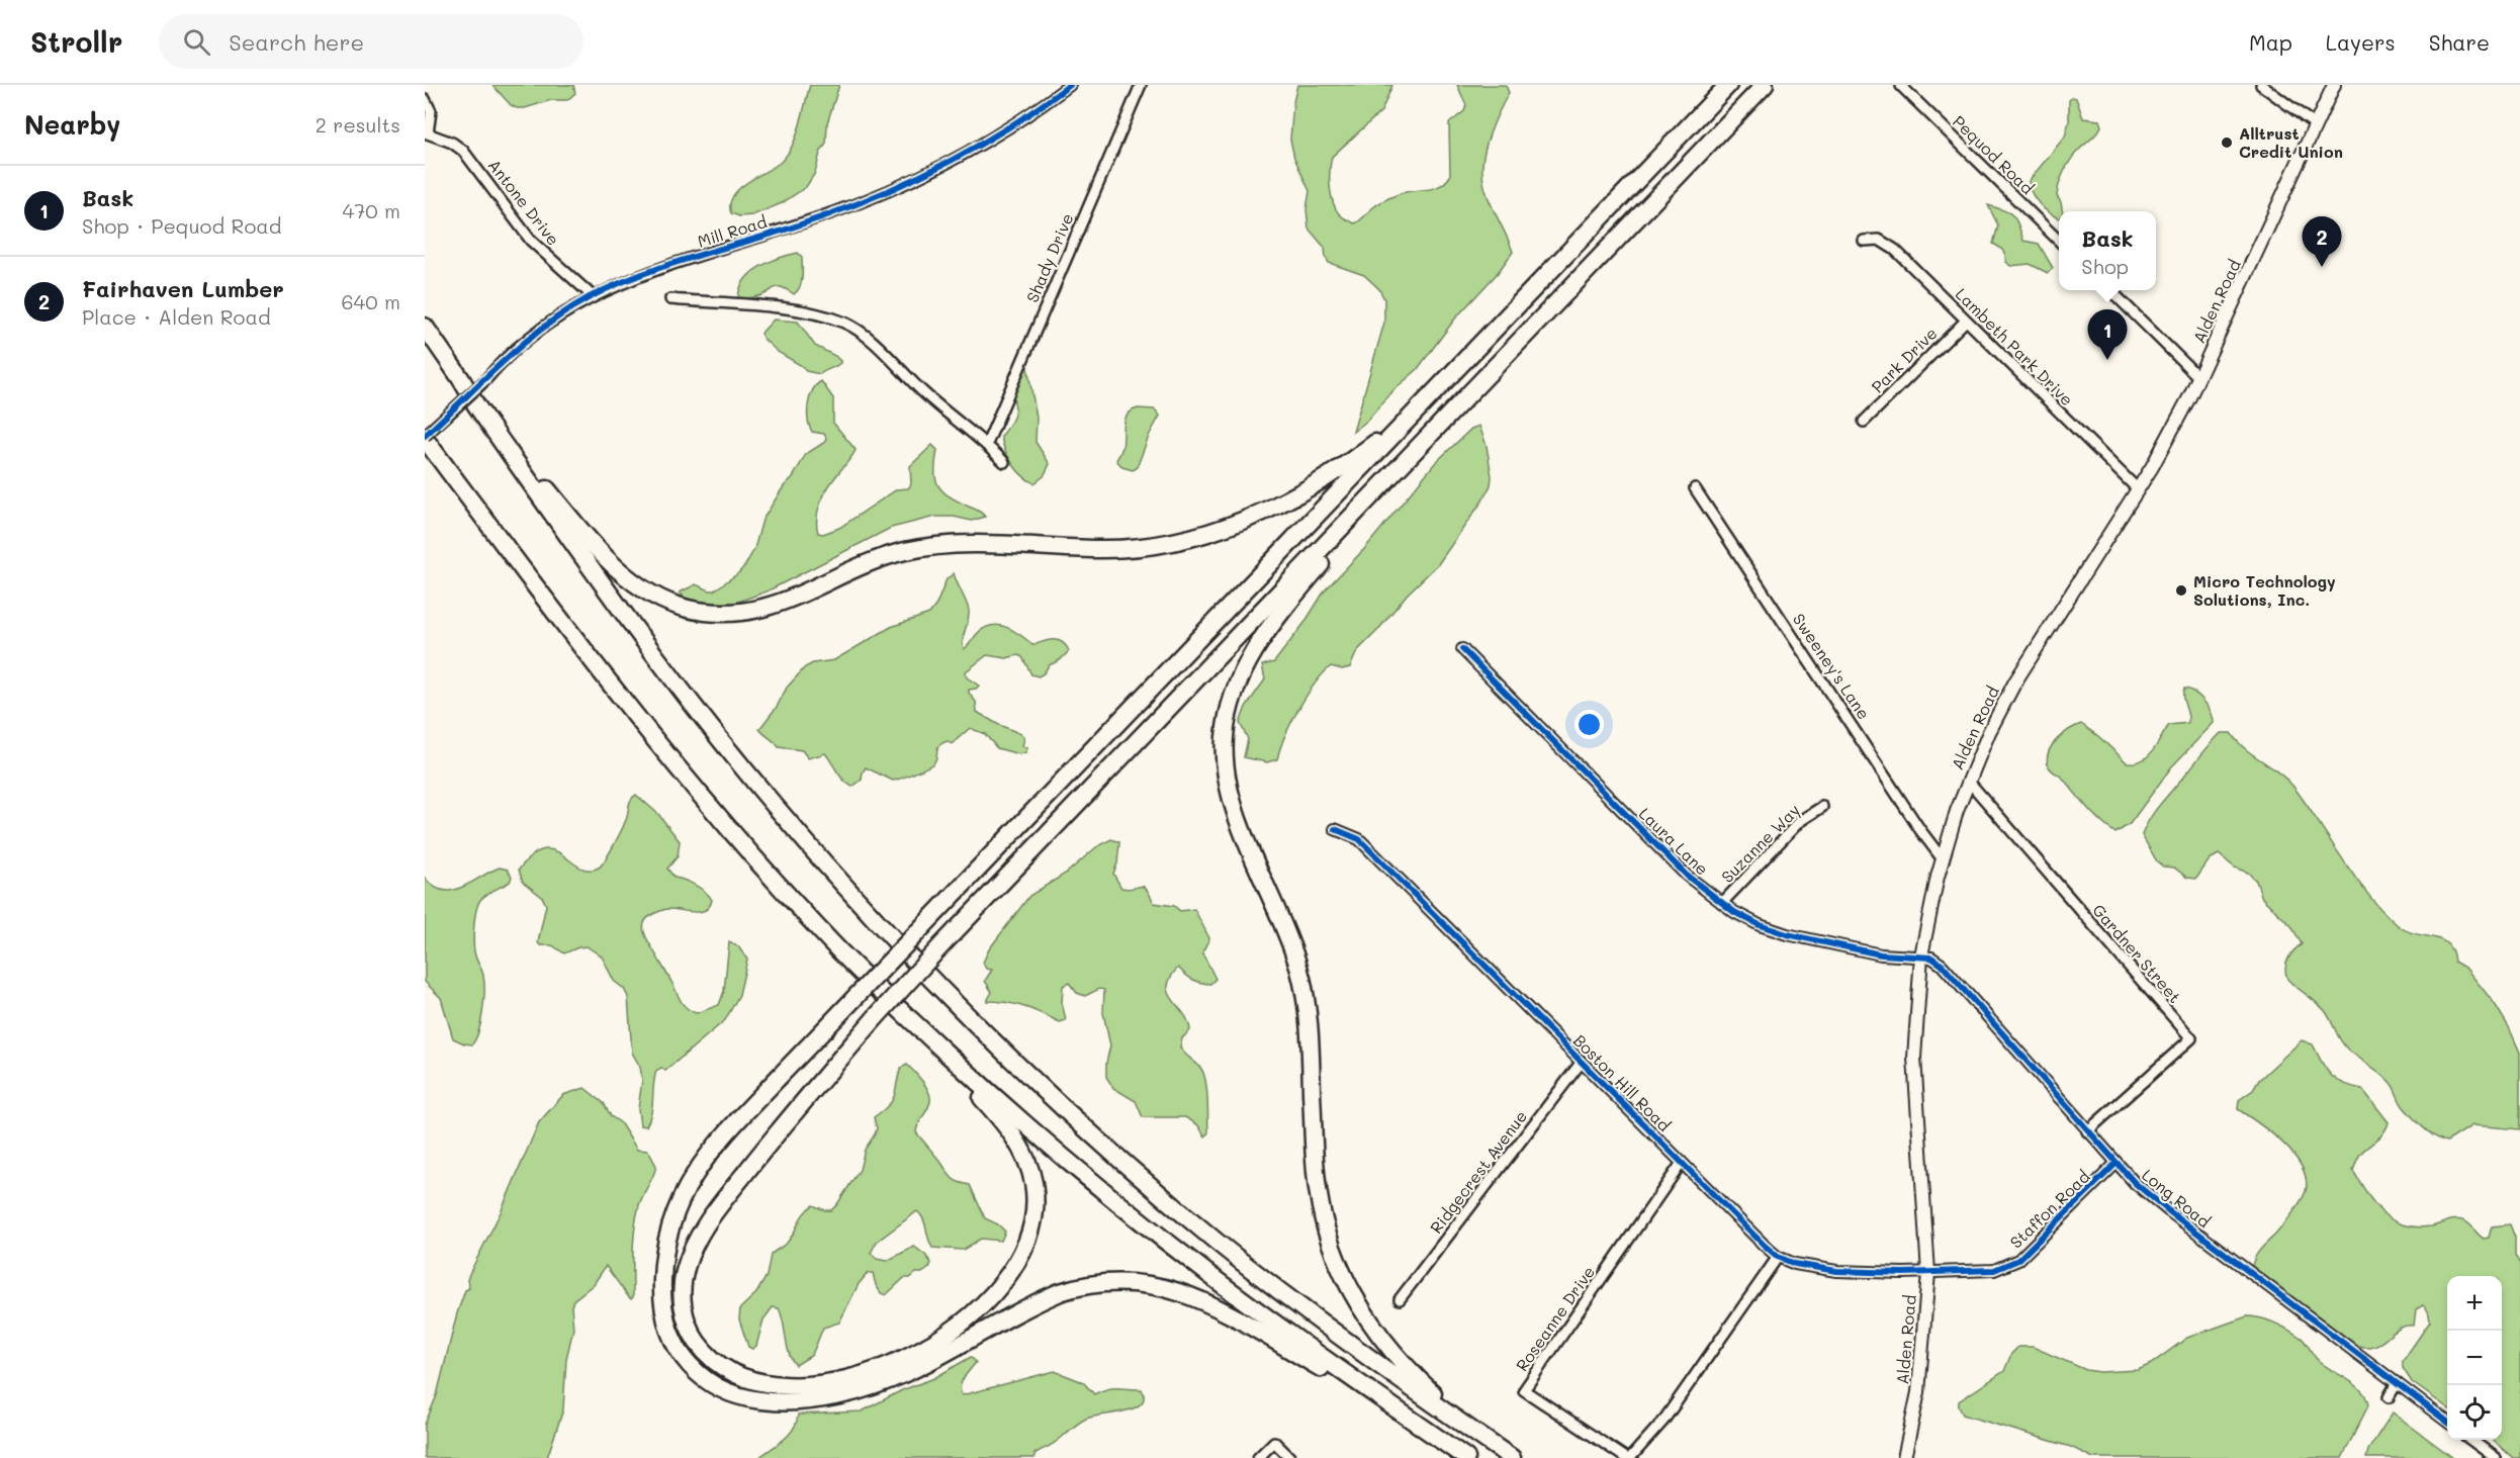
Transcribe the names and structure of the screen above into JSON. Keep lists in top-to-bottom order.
{
  "streets": {
    "main road": ["Alden Road"],
    "street": [
      "Pequod Road",
      "Antone Drive",
      "Mill Road",
      "Shady Drive",
      "Lambeth Park Drive",
      "Park Drive",
      "Sweeney's Lane",
      "Laura Lane",
      "Suzanne Way",
      "Gardner Street",
      "Boston Hill Road",
      "Ridgecrest Avenue",
      "Long Road",
      "Staffon Road",
      "Roseanne Drive"
    ]
  },
  "crossings": [
    ["Antone Drive", "Mill Road"],
    ["Alden Road", "Lambeth Park Drive"],
    ["Alden Road", "Sweeney's Lane"],
    ["Alden Road", "Laura Lane"],
    ["Alden Road", "Gardner Street"],
    ["Alden Road", "Boston Hill Road"],
    ["Alden Road", "Long Road"],
    ["Alden Road", "Staffon Road"],
    ["Lambeth Park Drive", "Park Drive"],
    ["Laura Lane", "Suzanne Way"],
    ["Laura Lane", "Long Road"],
    ["Gardner Street", "Long Road"],
    ["Boston Hill Road", "Ridgecrest Avenue"],
    ["Boston Hill Road", "Staffon Road"],
    ["Boston Hill Road", "Roseanne Drive"],
    ["Long Road", "Staffon Road"]
  ],
  "places": ["Alltrust Credit Union", "Micro Technology Solutions, Inc."],
  "page": {
    "header": "Strollr",
    "search": "Search here",
    "nav": ["Map", "Layers", "Share"],
    "heading": ["Nearby", "2 results"],
    "list": [
      {
        "mark": "1",
        "name": "Bask",
        "note": "Shop · Pequod Road",
        "value": "470 m"
      },
      {
        "mark": "2",
        "name": "Fairhaven Lumber",
        "note": "Place · Alden Road",
        "value": "640 m"
      }
    ],
    "popup": ["Bask", "Shop"],
    "pins": ["2", "1"],
    "map_buttons": ["+", "−"]
  }
}
